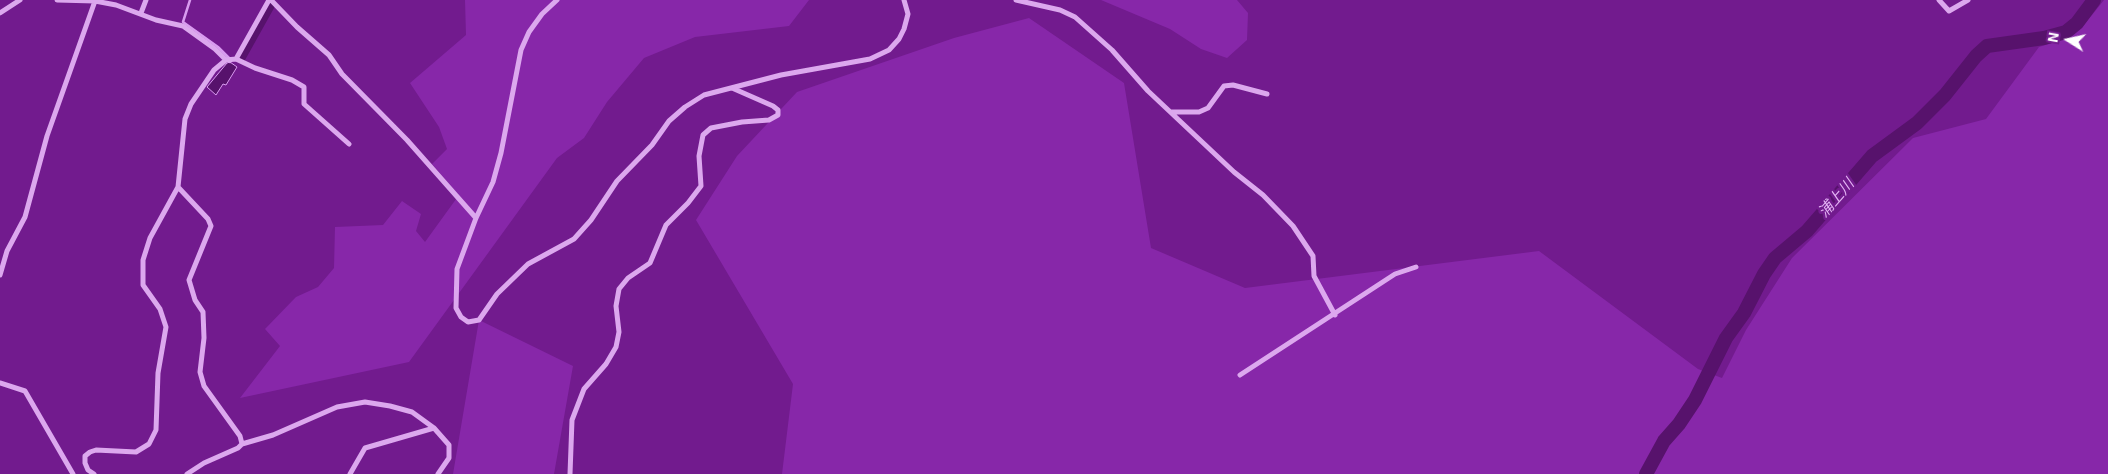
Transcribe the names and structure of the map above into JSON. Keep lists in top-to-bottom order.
{
  "water": ["浦上川"],
  "north": "left"
}
